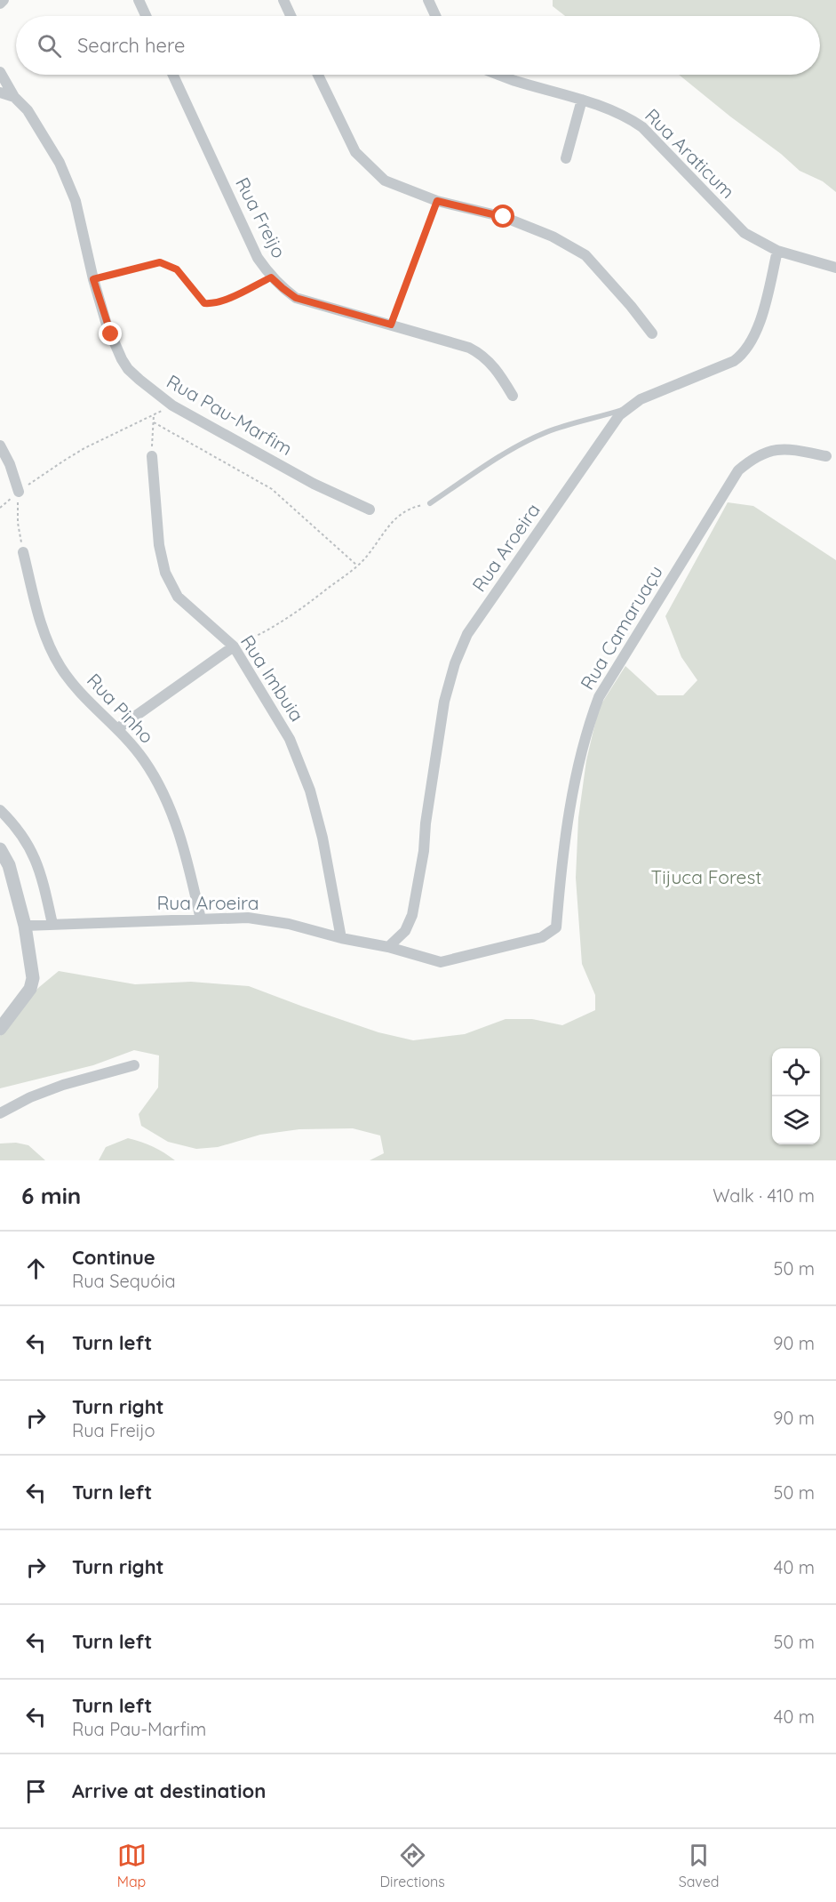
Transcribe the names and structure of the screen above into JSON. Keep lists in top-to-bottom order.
{
  "streets": {
    "street": [
      "Rua Araticum",
      "Rua Freijo",
      "Rua Pau-Marfim",
      "Rua Aroeira",
      "Rua Camaruaçu",
      "Rua Imbuia",
      "Rua Pinho"
    ]
  },
  "crossings": [
    ["Rua Araticum", "Rua Aroeira"],
    ["Rua Aroeira", "Rua Camaruaçu"],
    ["Rua Aroeira", "Rua Imbuia"],
    ["Rua Aroeira", "Rua Pinho"]
  ],
  "parks": ["Tijuca Forest"],
  "page": {
    "search": "Search here",
    "heading": ["6 min", "Walk · 410 m"],
    "list": [
      ["Continue", "Rua Sequóia", "50 m"],
      ["Turn left", "90 m"],
      ["Turn right", "Rua Freijo", "90 m"],
      ["Turn left", "50 m"],
      ["Turn right", "40 m"],
      ["Turn left", "50 m"],
      ["Turn left", "Rua Pau-Marfim", "40 m"],
      "Arrive at destination"
    ],
    "nav": ["Map", "Directions", "Saved"]
  }
}
